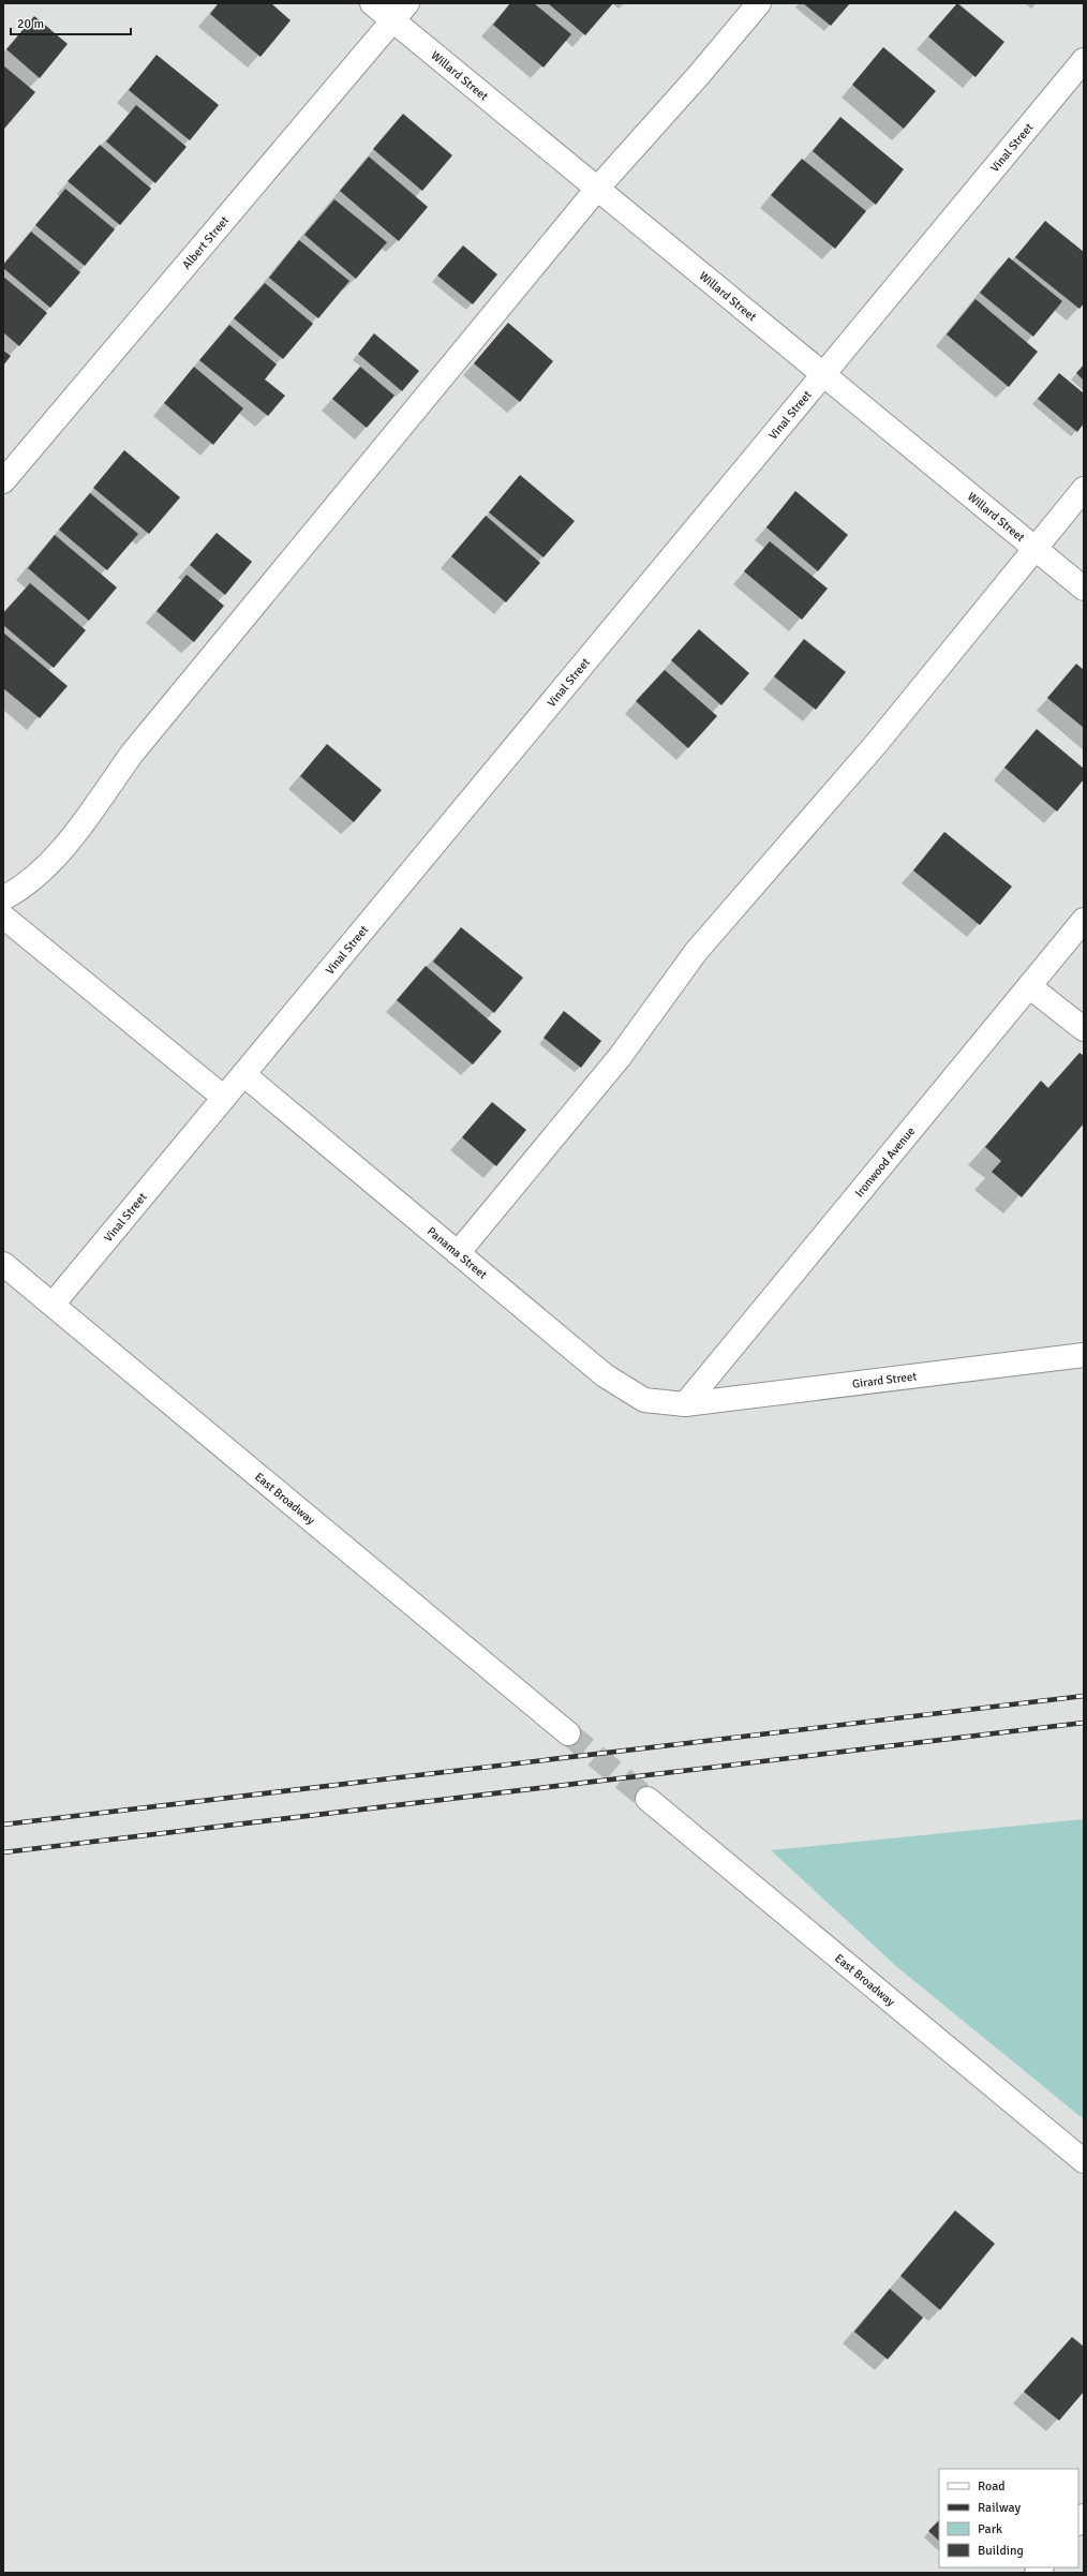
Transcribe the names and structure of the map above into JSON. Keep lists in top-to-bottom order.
{
  "streets": {
    "street": [
      "Willard Street",
      "Vinal Street",
      "Albert Street",
      "Ironwood Avenue",
      "Panama Street",
      "Girard Street",
      "East Broadway"
    ]
  },
  "crossings": [
    ["Willard Street", "Vinal Street"],
    ["Willard Street", "Albert Street"],
    ["Vinal Street", "Panama Street"],
    ["Vinal Street", "East Broadway"],
    ["Ironwood Avenue", "Panama Street"],
    ["Ironwood Avenue", "Girard Street"],
    ["Panama Street", "Girard Street"]
  ],
  "legend": [
    "Road",
    "Railway",
    "Park",
    "Building"
  ],
  "scale_bar": "20 m"
}
